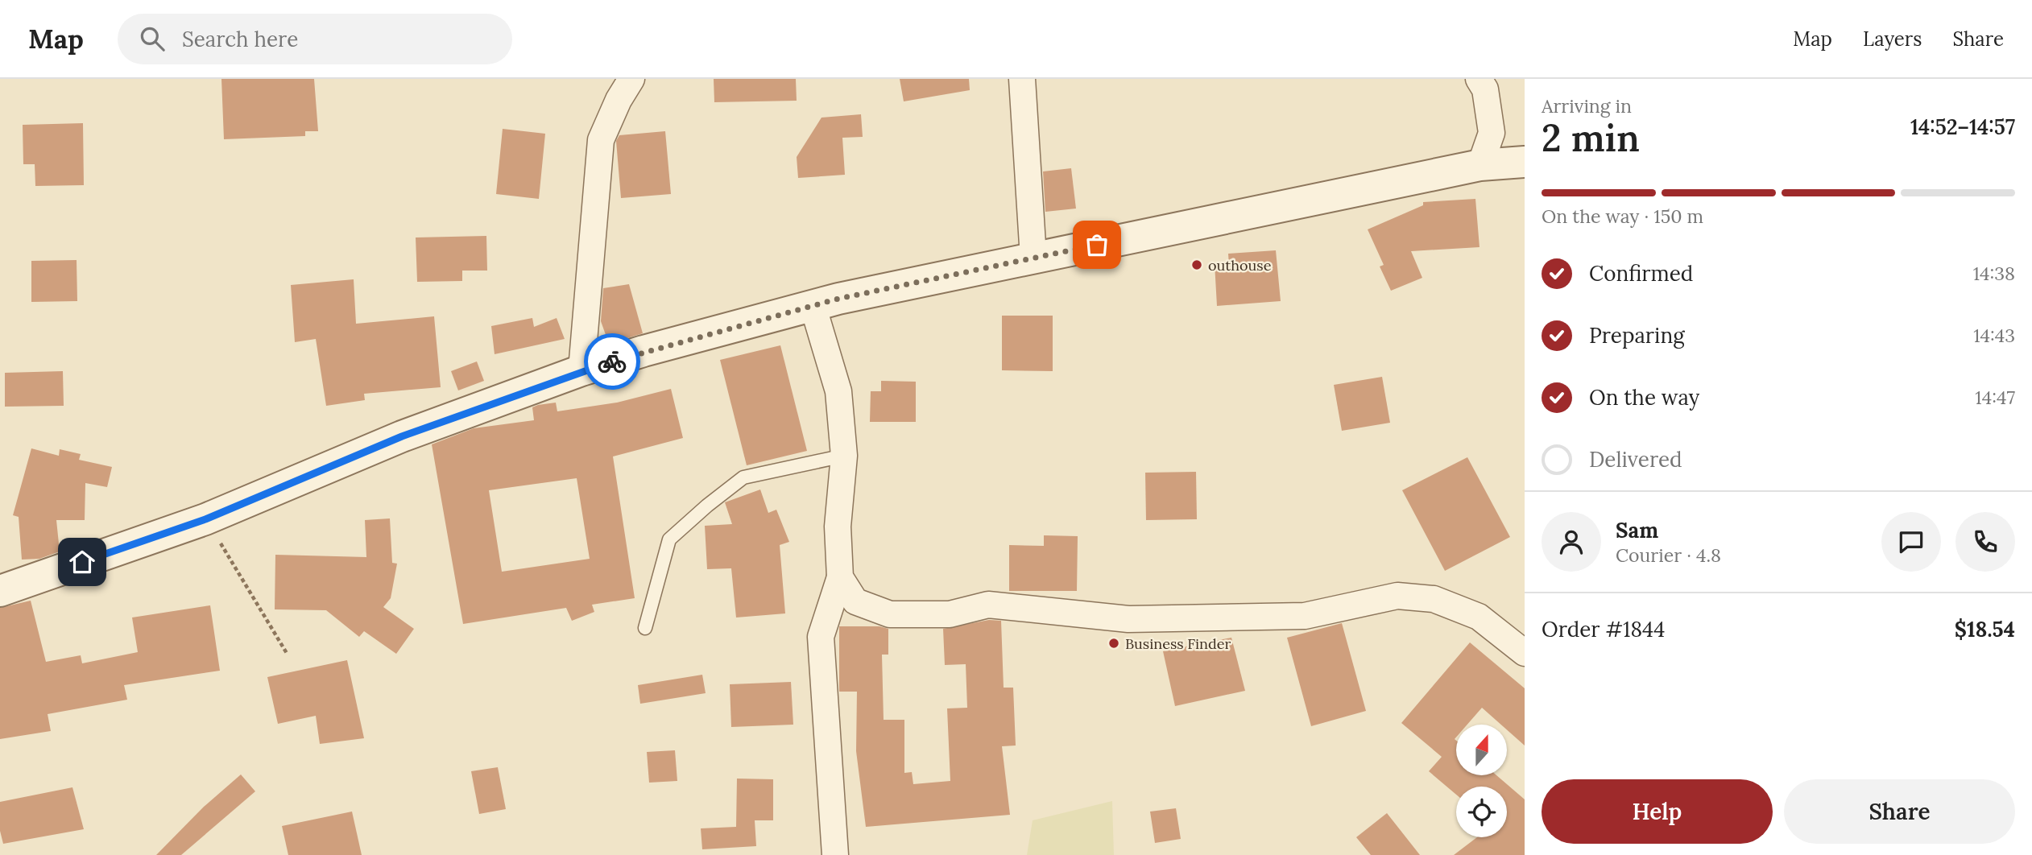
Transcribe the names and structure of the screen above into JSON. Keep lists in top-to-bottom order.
{
  "places": ["outhouse", "Business Finder"],
  "north": "top",
  "page": {
    "header": "Map",
    "search": "Search here",
    "nav": ["Map", "Layers", "Share"],
    "heading": ["2 min", "Arriving in", "14:52–14:57"],
    "panel": [
      "Sam",
      "Courier · 4.8",
      "Order #1844",
      "$18.54"
    ],
    "bar": "On the way · 150 m",
    "list": [
      ["Confirmed", "14:38"],
      ["Preparing", "14:43"],
      ["On the way", "14:47"],
      "Delivered"
    ],
    "buttons": ["Help", "Share"]
  }
}
